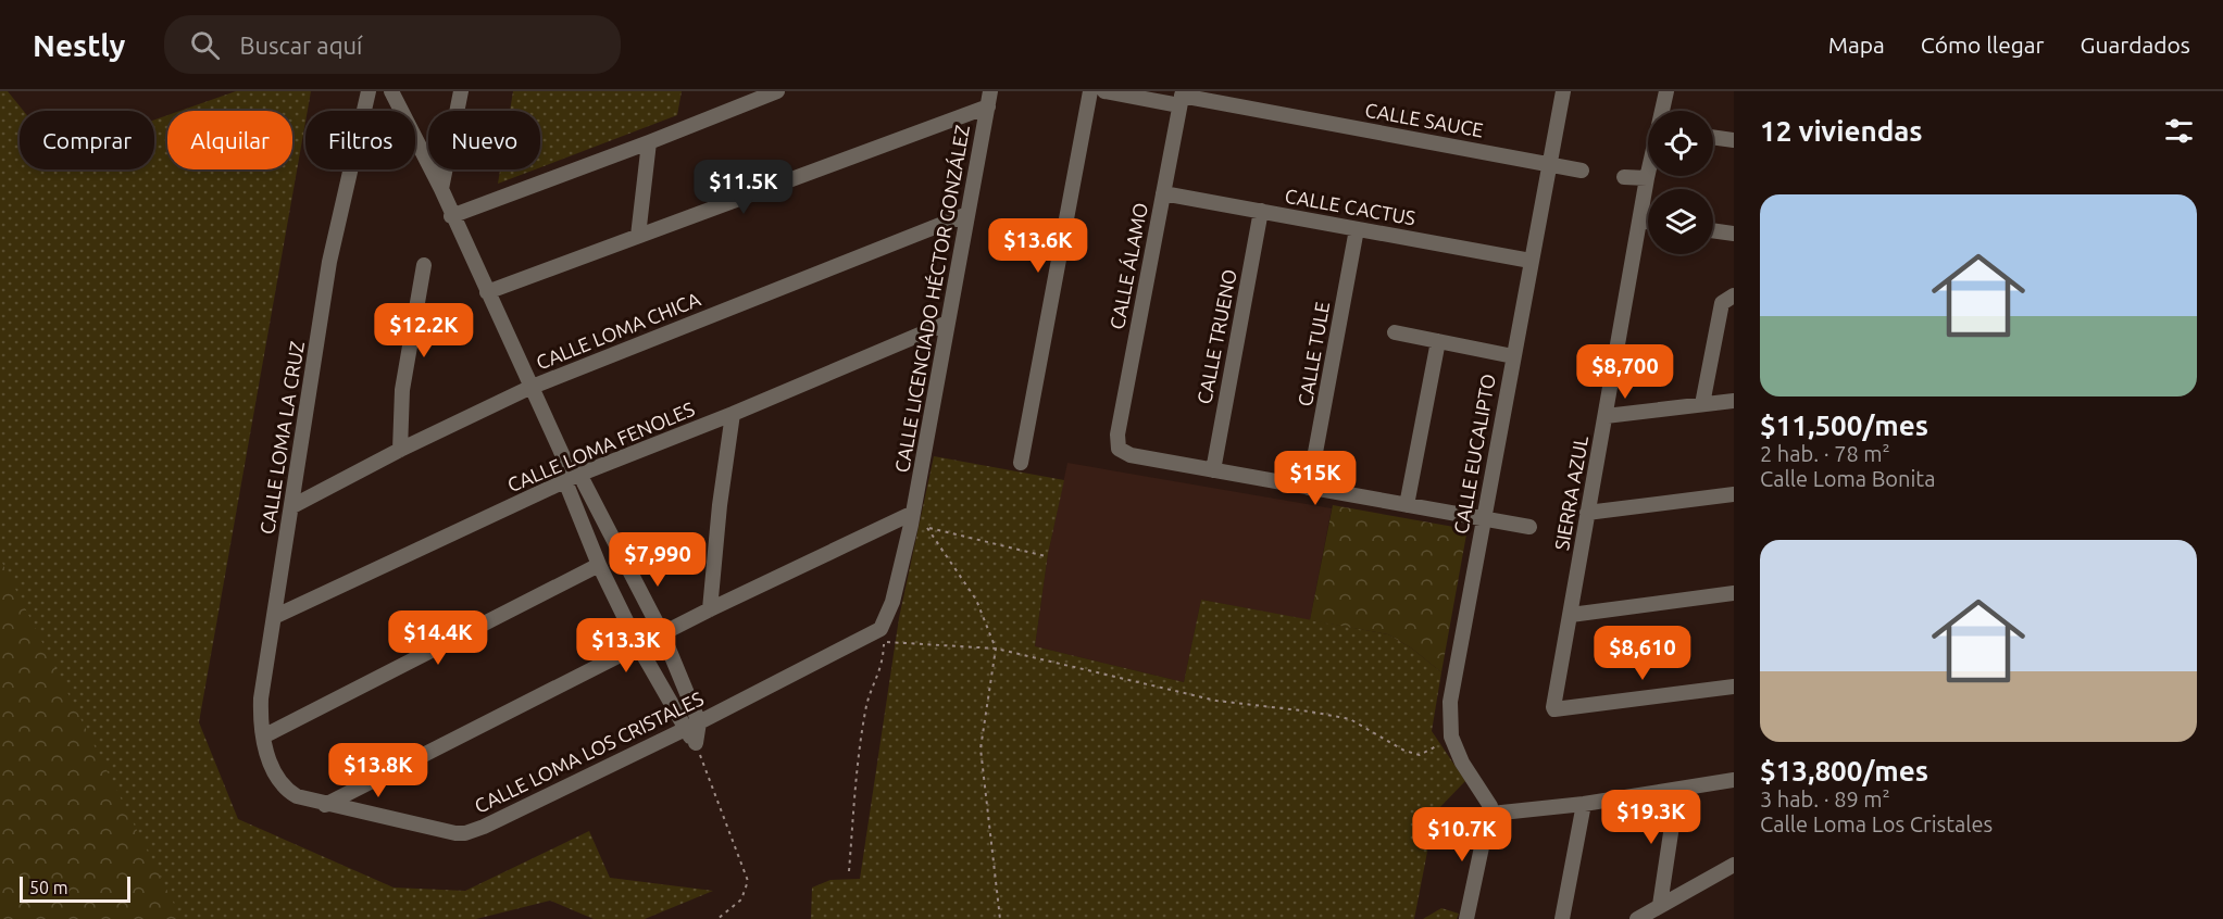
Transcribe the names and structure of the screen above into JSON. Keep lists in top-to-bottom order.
{
  "streets": {
    "street": [
      "CALLE SAUCE",
      "CALLE CACTUS",
      "CALLE ÁLAMO",
      "CALLE LICENCIADO HÉCTOR GONZÁLEZ",
      "CALLE LOMA CHICA",
      "CALLE TRUENO",
      "CALLE TULE",
      "CALLE LOMA LA CRUZ",
      "CALLE LOMA FENOLES",
      "CALLE EUCALIPTO",
      "SIERRA AZUL",
      "CALLE LOMA LOS CRISTALES"
    ]
  },
  "crossings": [
    ["CALLE SAUCE", "CALLE ÁLAMO"],
    ["CALLE SAUCE", "CALLE EUCALIPTO"],
    ["CALLE CACTUS", "CALLE ÁLAMO"],
    ["CALLE CACTUS", "CALLE TRUENO"],
    ["CALLE CACTUS", "CALLE TULE"],
    ["CALLE CACTUS", "CALLE EUCALIPTO"],
    ["CALLE ÁLAMO", "CALLE TRUENO"],
    ["CALLE LICENCIADO HÉCTOR GONZÁLEZ", "CALLE LOMA CHICA"],
    ["CALLE LICENCIADO HÉCTOR GONZÁLEZ", "CALLE LOMA FENOLES"],
    ["CALLE LICENCIADO HÉCTOR GONZÁLEZ", "CALLE LOMA LOS CRISTALES"],
    ["CALLE LOMA CHICA", "CALLE LOMA LA CRUZ"],
    ["CALLE LOMA LA CRUZ", "CALLE LOMA FENOLES"],
    ["CALLE LOMA LA CRUZ", "CALLE LOMA LOS CRISTALES"]
  ],
  "scale_bar": "50 m",
  "page": {
    "header": "Nestly",
    "search": "Buscar aquí",
    "nav": ["Mapa", "Cómo llegar", "Guardados"],
    "heading": "12 viviendas",
    "chip": [
      "Comprar",
      "Alquilar",
      "Filtros",
      "Nuevo"
    ],
    "price": [
      "$11.5K",
      "$13.6K",
      "$12.2K",
      "$8,700",
      "$15K",
      "$7,990",
      "$14.4K",
      "$13.3K",
      "$8,610",
      "$13.8K",
      "$19.3K",
      "$10.7K"
    ],
    "list": [
      {
        "name": "$11,500/mes",
        "note": "2 hab. · 78 m² · Calle Loma Bonita"
      },
      {
        "name": "$13,800/mes",
        "note": "3 hab. · 89 m² · Calle Loma Los Cristales"
      }
    ],
    "scale": "50 m"
  }
}
